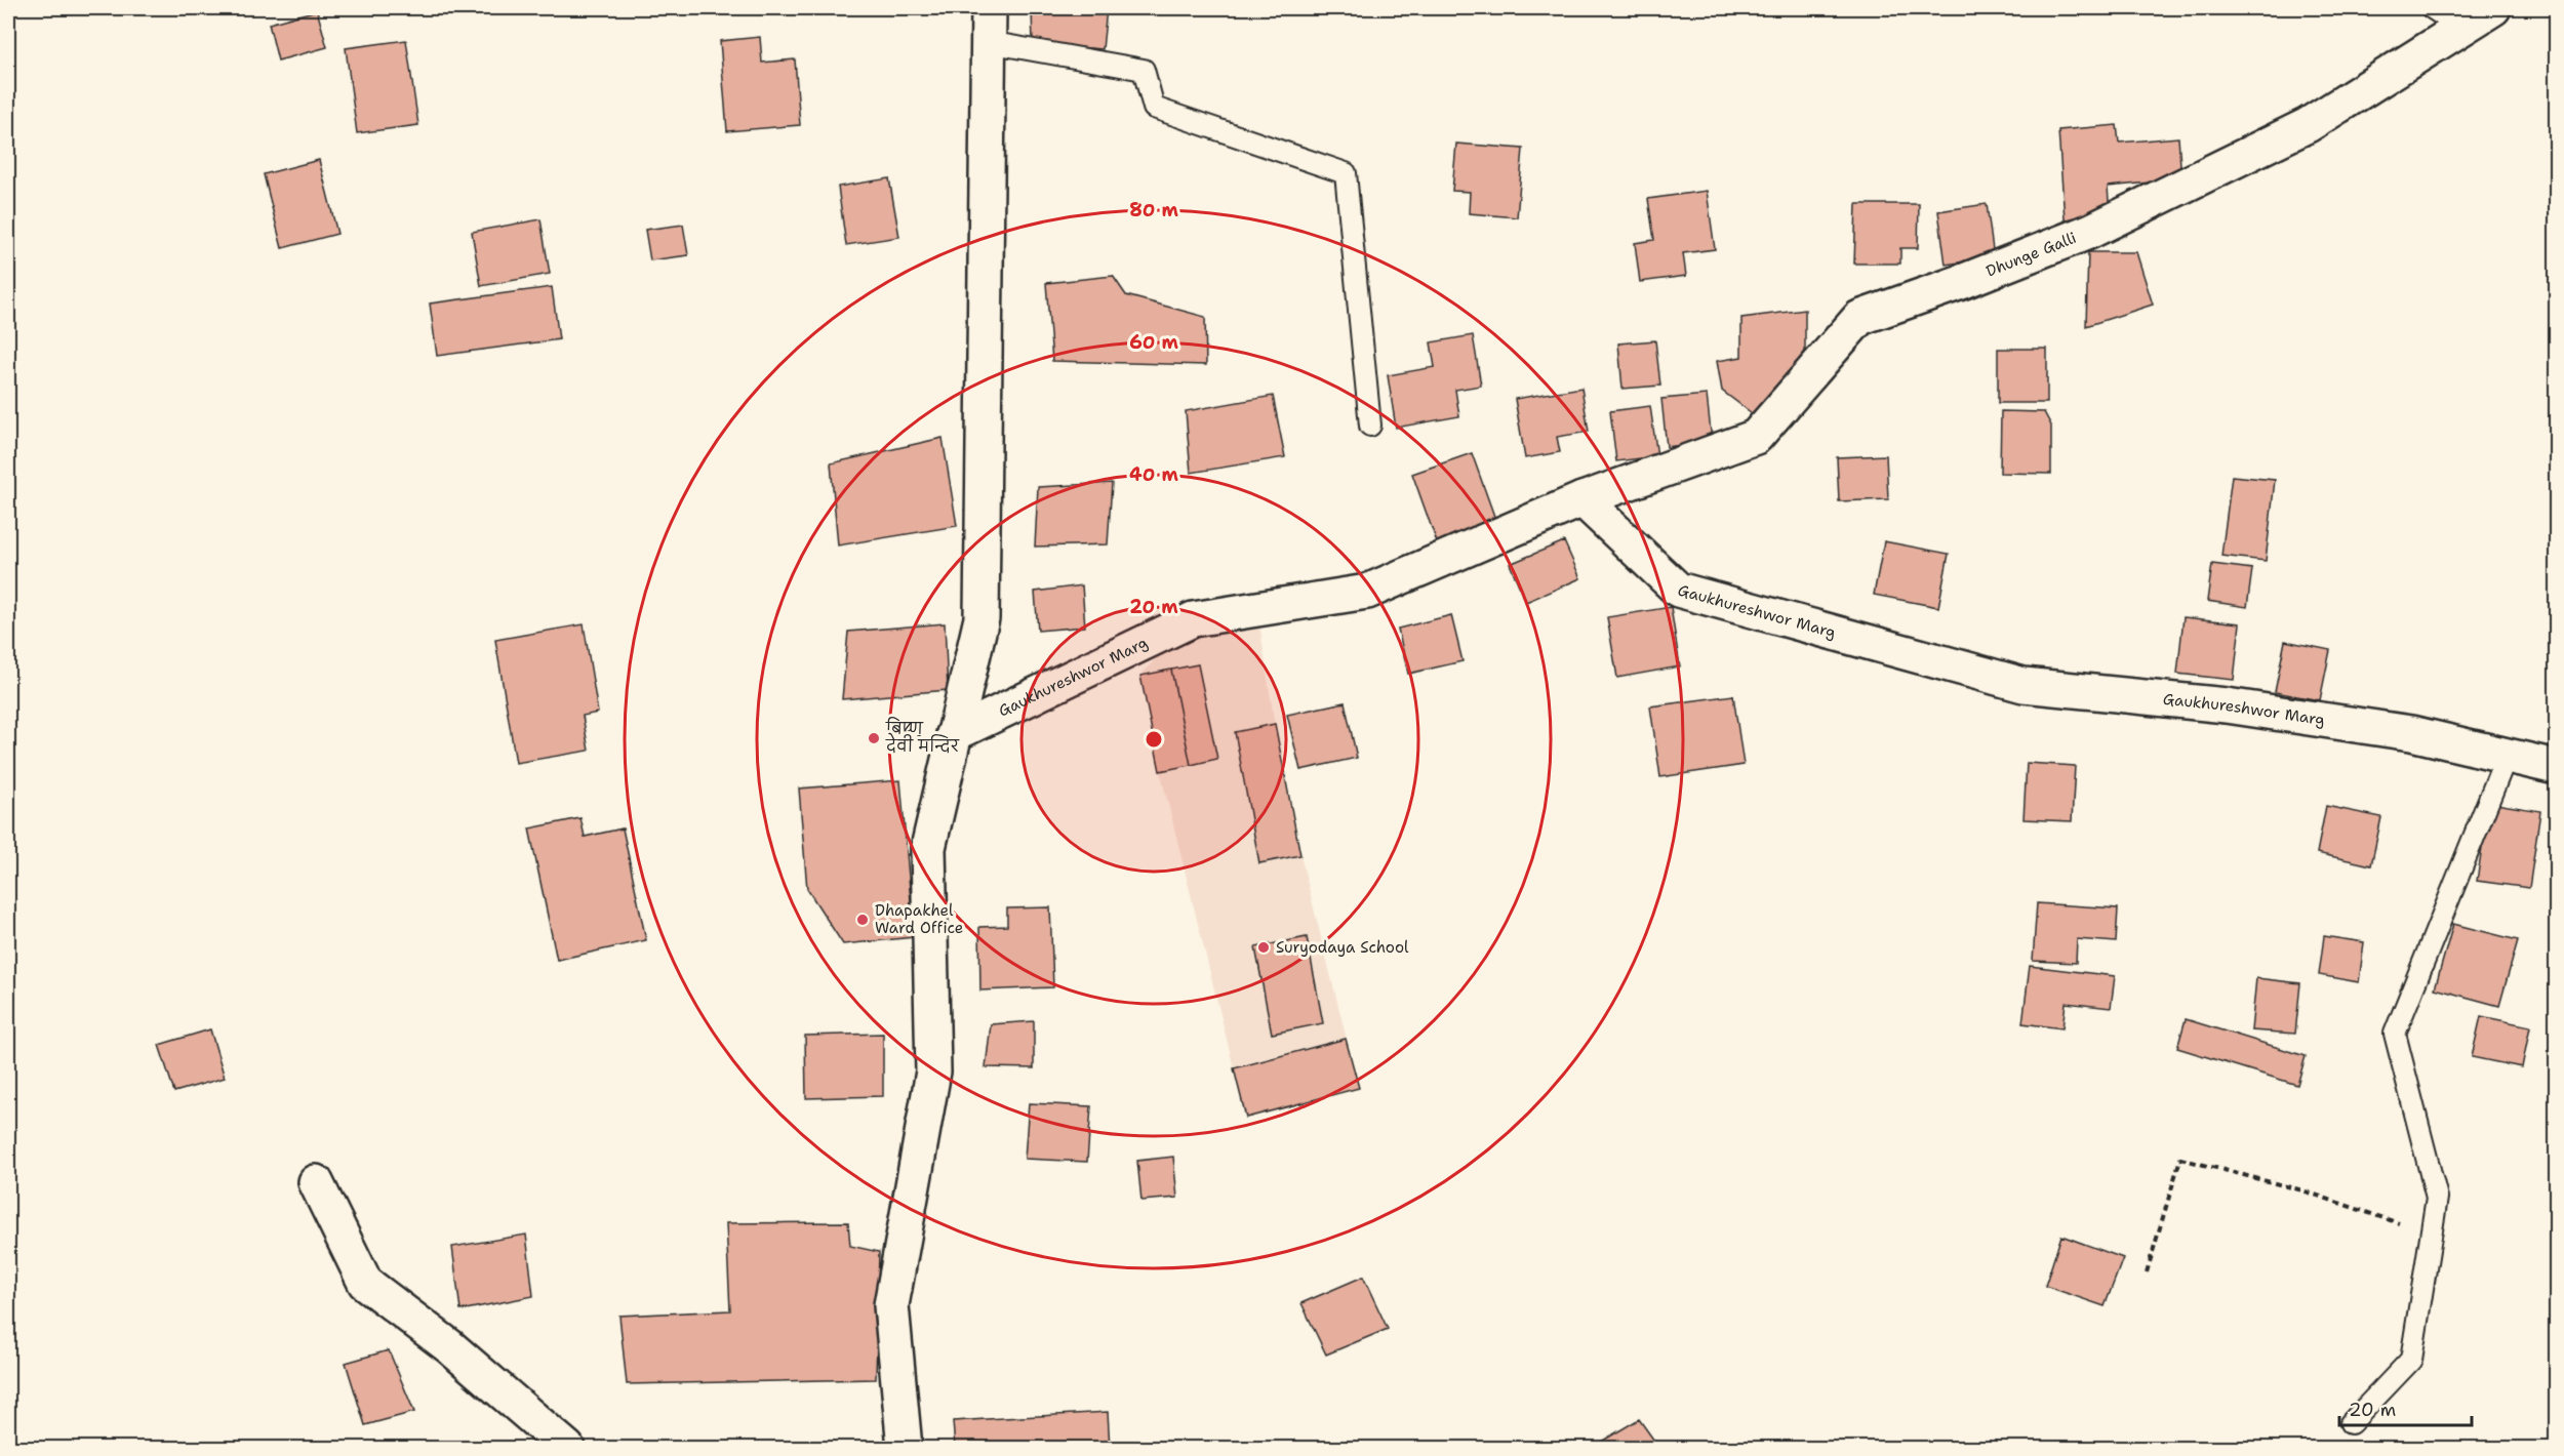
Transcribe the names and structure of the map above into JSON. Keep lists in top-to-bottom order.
{
  "streets": {
    "street": ["Dhunge Galli", "Gaukhureshwor Marg"]
  },
  "crossings": [
    ["Dhunge Galli", "Gaukhureshwor Marg"]
  ],
  "places": ["बिष्णु देवी मन्दिर", "Dhapakhel Ward Office", "Suryodaya School"],
  "scale_bar": "20 m",
  "rings": [
    "80 m",
    "60 m",
    "40 m",
    "20 m"
  ]
}
